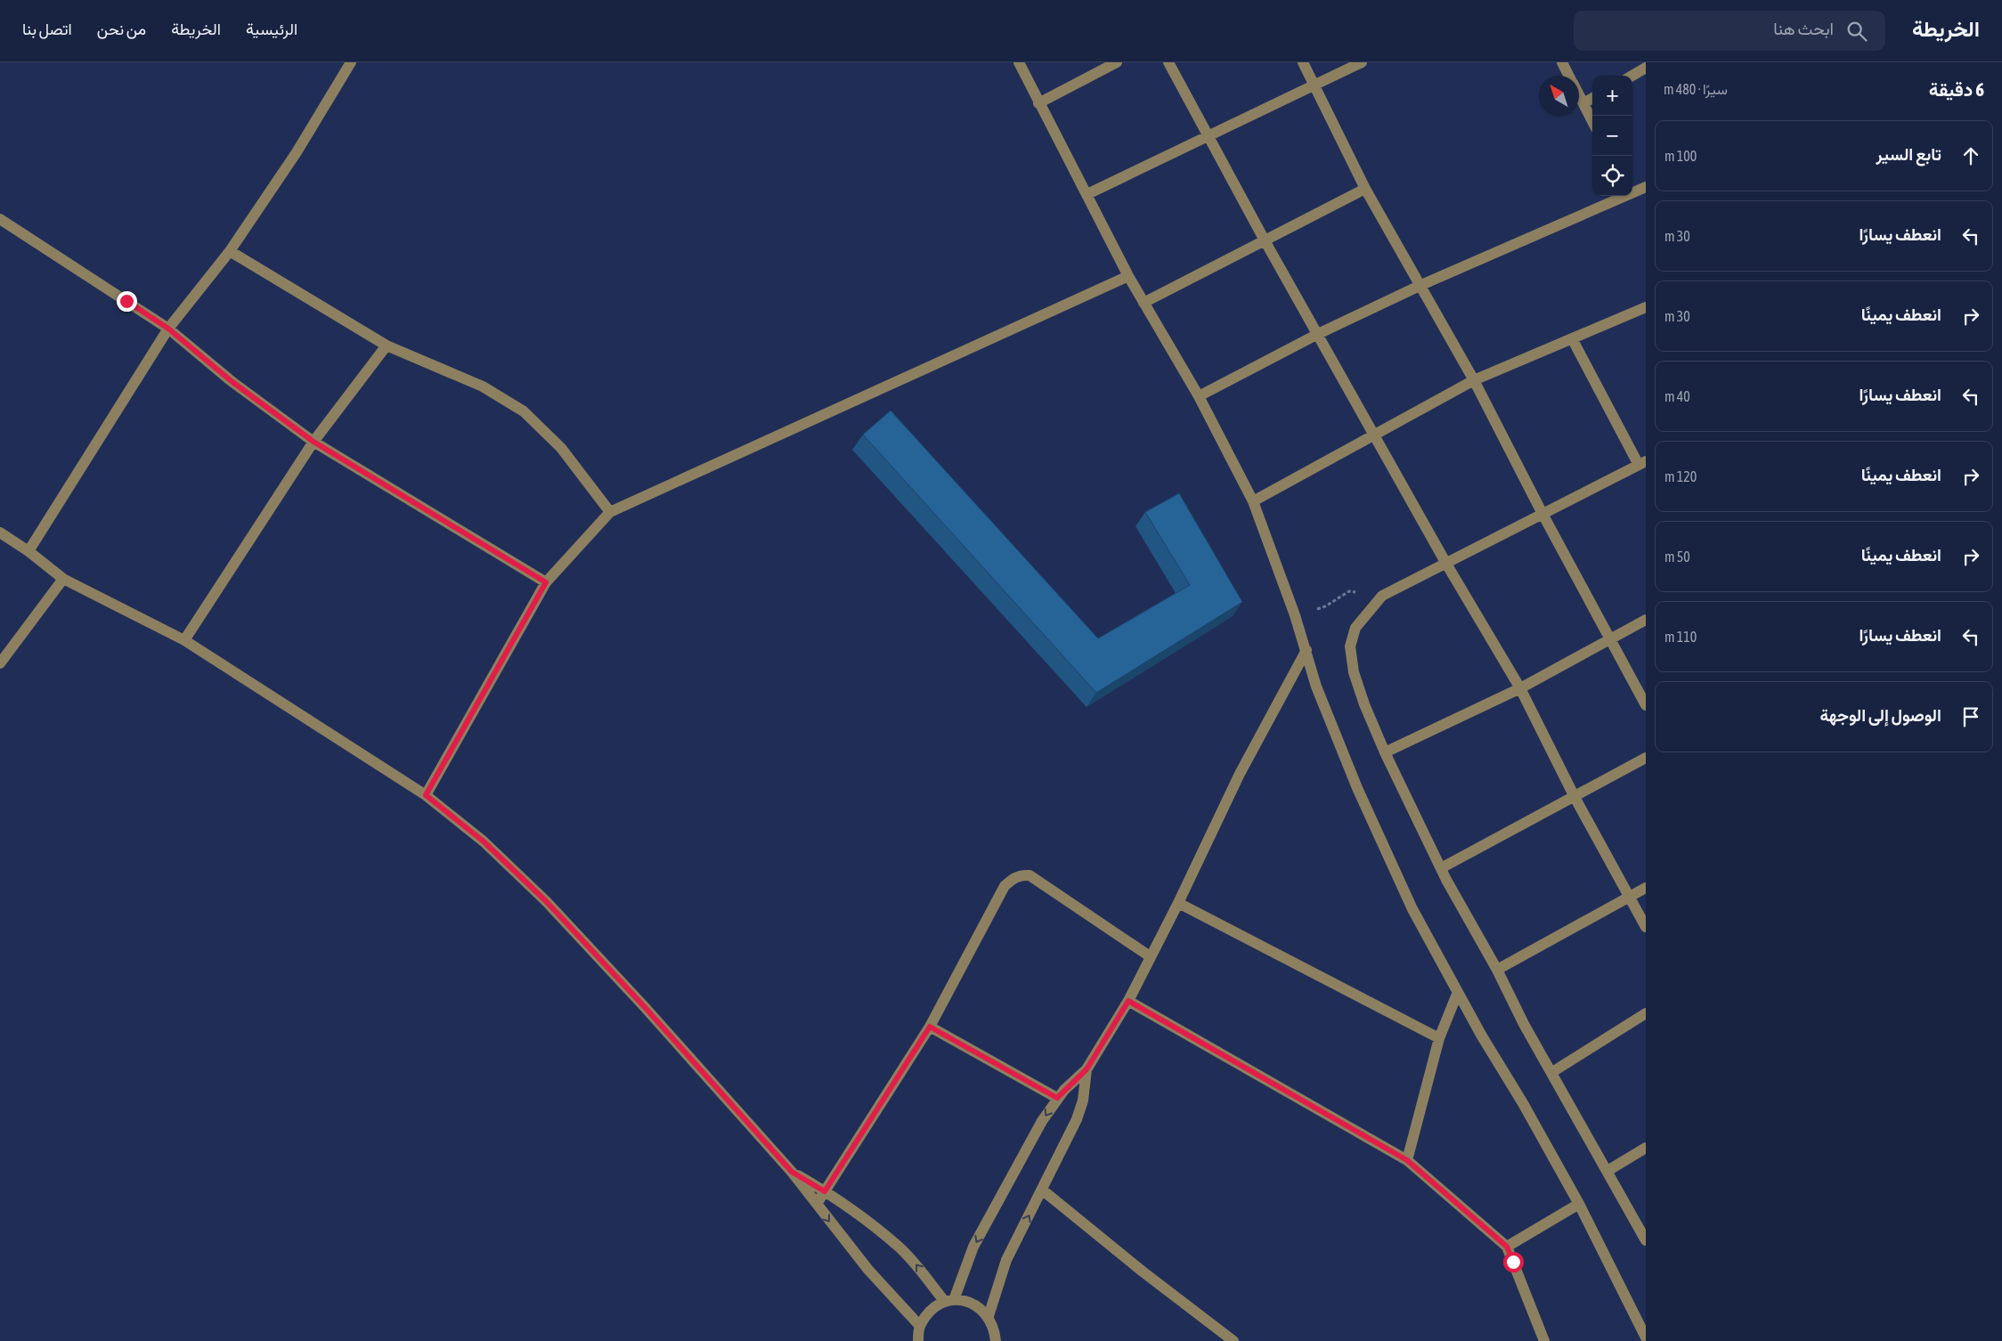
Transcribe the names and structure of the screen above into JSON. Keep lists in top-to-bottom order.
{
  "north": "top left",
  "page": {
    "header": "الخريطة",
    "search": "ابحث هنا",
    "nav": [
      "الرئيسية",
      "الخريطة",
      "من نحن",
      "اتصل بنا"
    ],
    "heading": ["6 دقيقة", "سيرًا · 480 m"],
    "map_buttons": ["+", "−"],
    "list": [
      ["تابع السير", "100 m"],
      ["انعطف يسارًا", "30 m"],
      ["انعطف يمينًا", "30 m"],
      ["انعطف يسارًا", "40 m"],
      ["انعطف يمينًا", "120 m"],
      ["انعطف يمينًا", "50 m"],
      ["انعطف يسارًا", "110 m"],
      "الوصول إلى الوجهة"
    ]
  }
}
